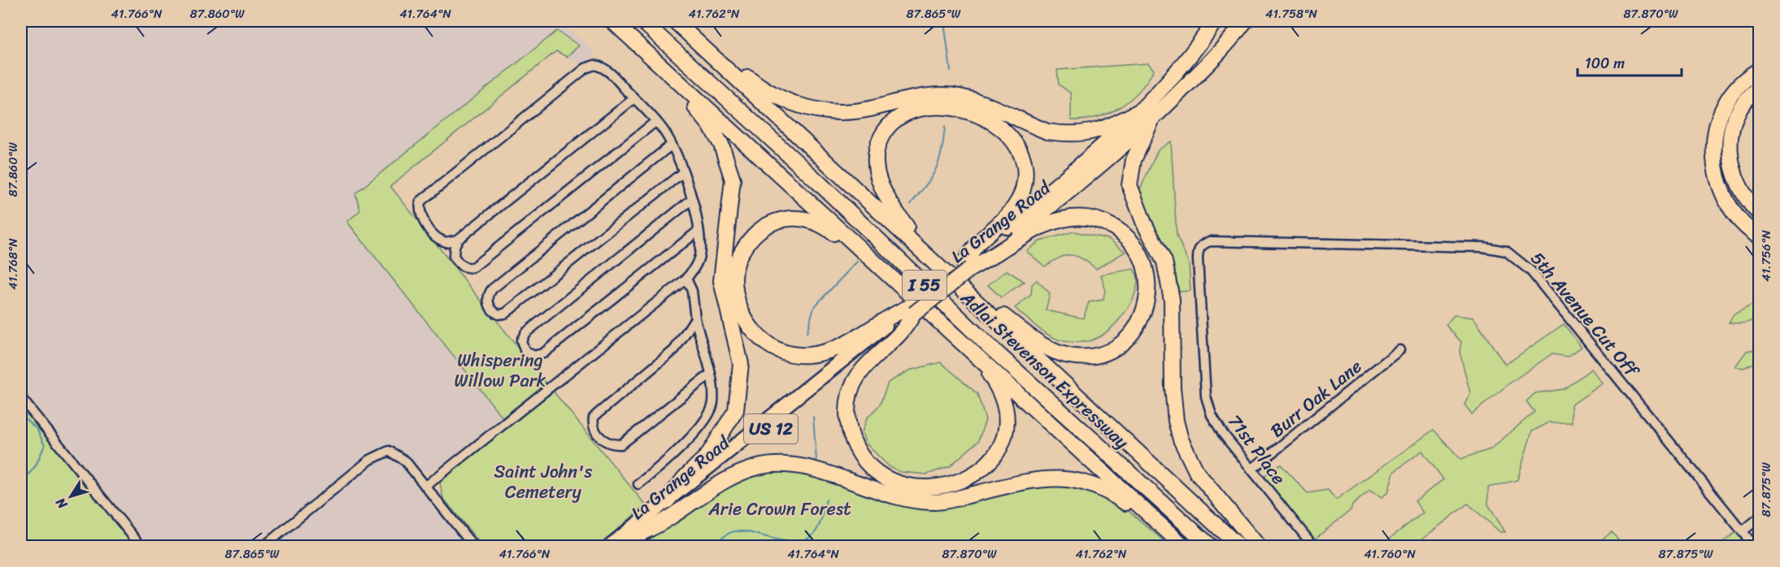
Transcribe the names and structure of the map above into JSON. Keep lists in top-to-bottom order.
{
  "streets": {
    "highway": ["La Grange Road", "I 55", "Adlai Stevenson Expressway"],
    "main road": ["US 12"],
    "street": ["5th Avenue Cut Off", "Burr Oak Lane", "71st Place"]
  },
  "crossings": [
    ["5th Avenue Cut Off", "71st Place"],
    ["Burr Oak Lane", "71st Place"]
  ],
  "parks": ["Whispering Willow Park", "Saint John's Cemetery", "Arie Crown Forest"],
  "scale_bar": "100 m",
  "north": "bottom left",
  "coordinates": [
    "41.766°N",
    "87.860°W",
    "41.764°N",
    "41.762°N",
    "87.865°W",
    "41.758°N",
    "87.870°W",
    "41.756°N",
    "41.768°N",
    "87.875°W",
    "41.760°N"
  ]
}
